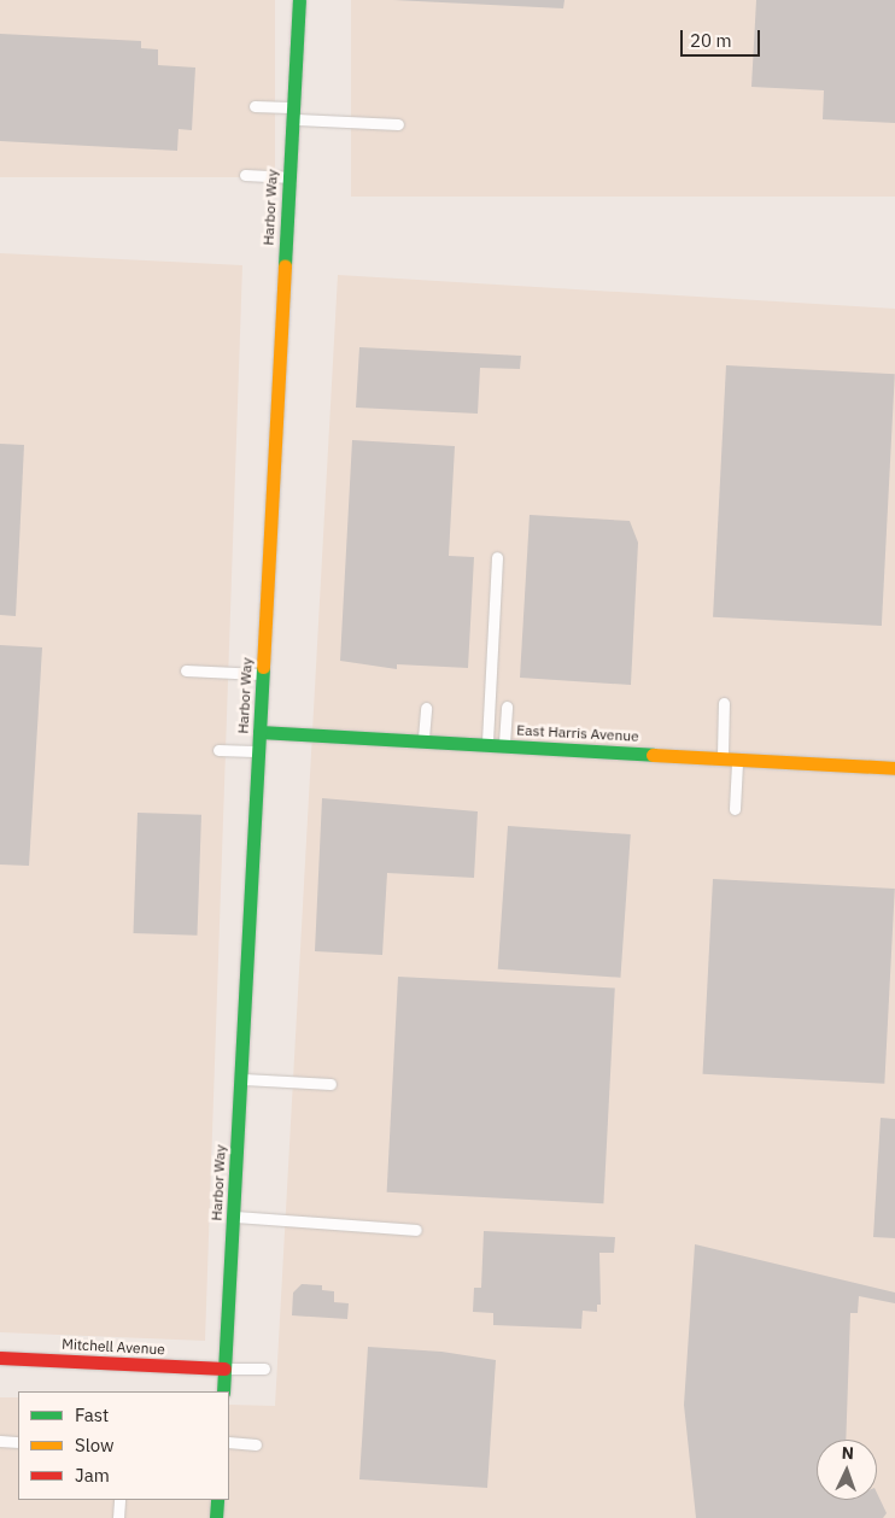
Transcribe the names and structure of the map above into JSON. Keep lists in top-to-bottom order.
{
  "streets": {
    "street": ["Harbor Way", "East Harris Avenue", "Mitchell Avenue"]
  },
  "crossings": [
    ["Harbor Way", "East Harris Avenue"],
    ["Harbor Way", "Mitchell Avenue"]
  ],
  "legend": ["Fast", "Slow", "Jam"],
  "scale_bar": "20 m",
  "north": "top"
}
